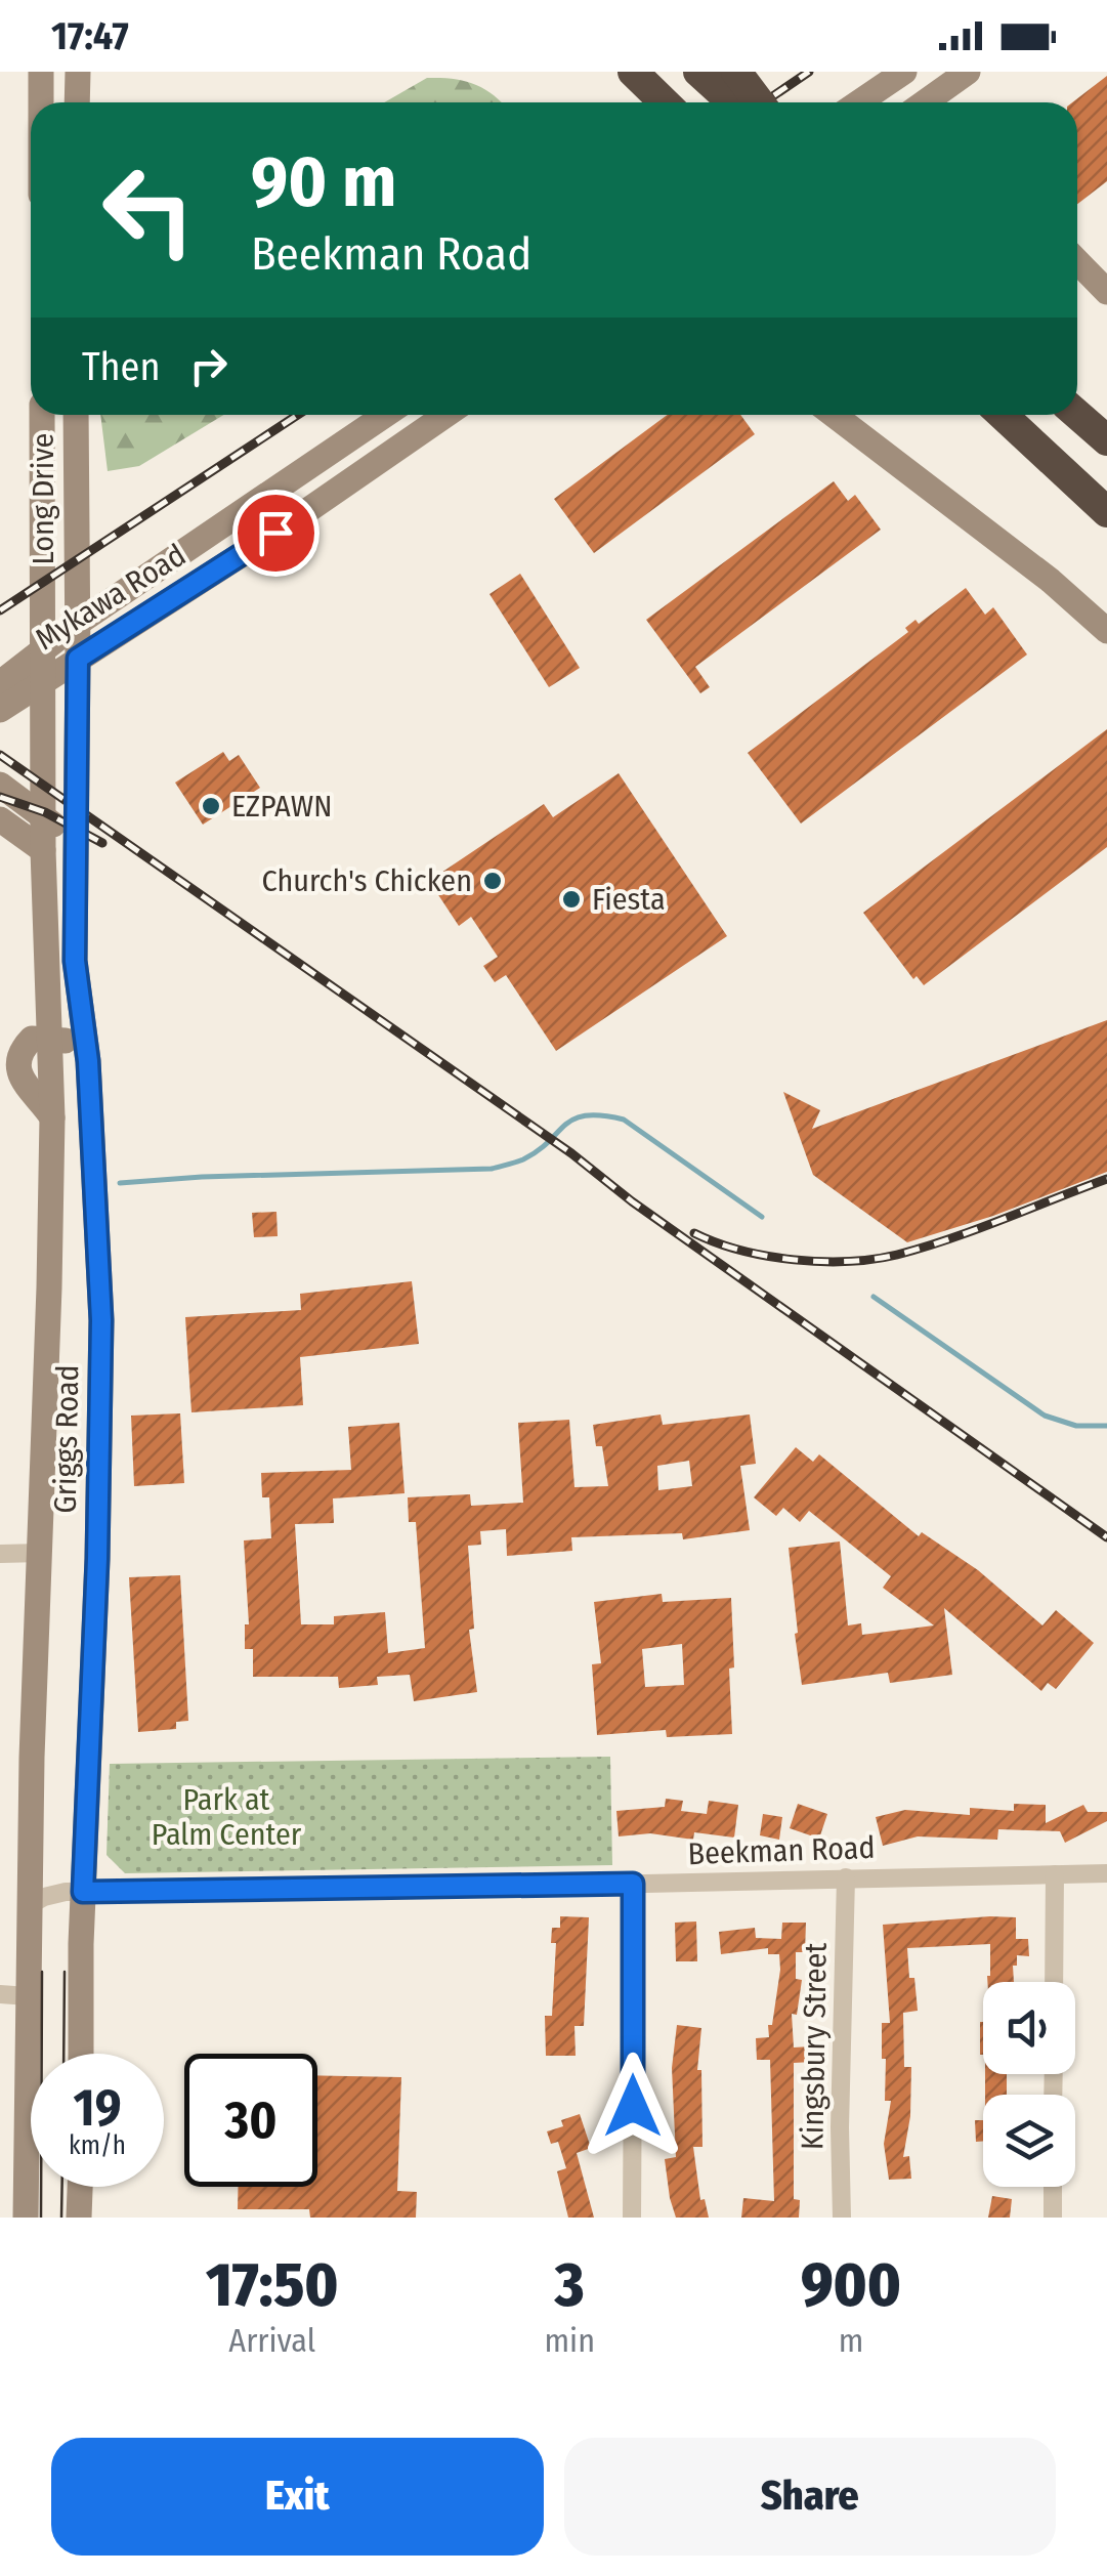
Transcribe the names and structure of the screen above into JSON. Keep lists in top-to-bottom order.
{
  "streets": {
    "main road": ["Long Drive", "Mykawa Road", "Griggs Road"],
    "street": ["Beekman Road", "Kingsbury Street"]
  },
  "crossings": [
    ["Long Drive", "Mykawa Road"],
    ["Long Drive", "Griggs Road"],
    ["Griggs Road", "Beekman Road"],
    ["Beekman Road", "Kingsbury Street"]
  ],
  "parks": ["Park at Palm Center"],
  "places": ["EZPAWN", "Church's Chicken", "Fiesta"],
  "page": {
    "status": "17:47",
    "turn": ["90 m", "Beekman Road"],
    "then": "Then",
    "speed": "19 km/h",
    "limit": "30",
    "eta": [
      "17:50",
      "Arrival",
      "3",
      "min",
      "900",
      "m"
    ],
    "buttons": ["Exit", "Share"]
  }
}
